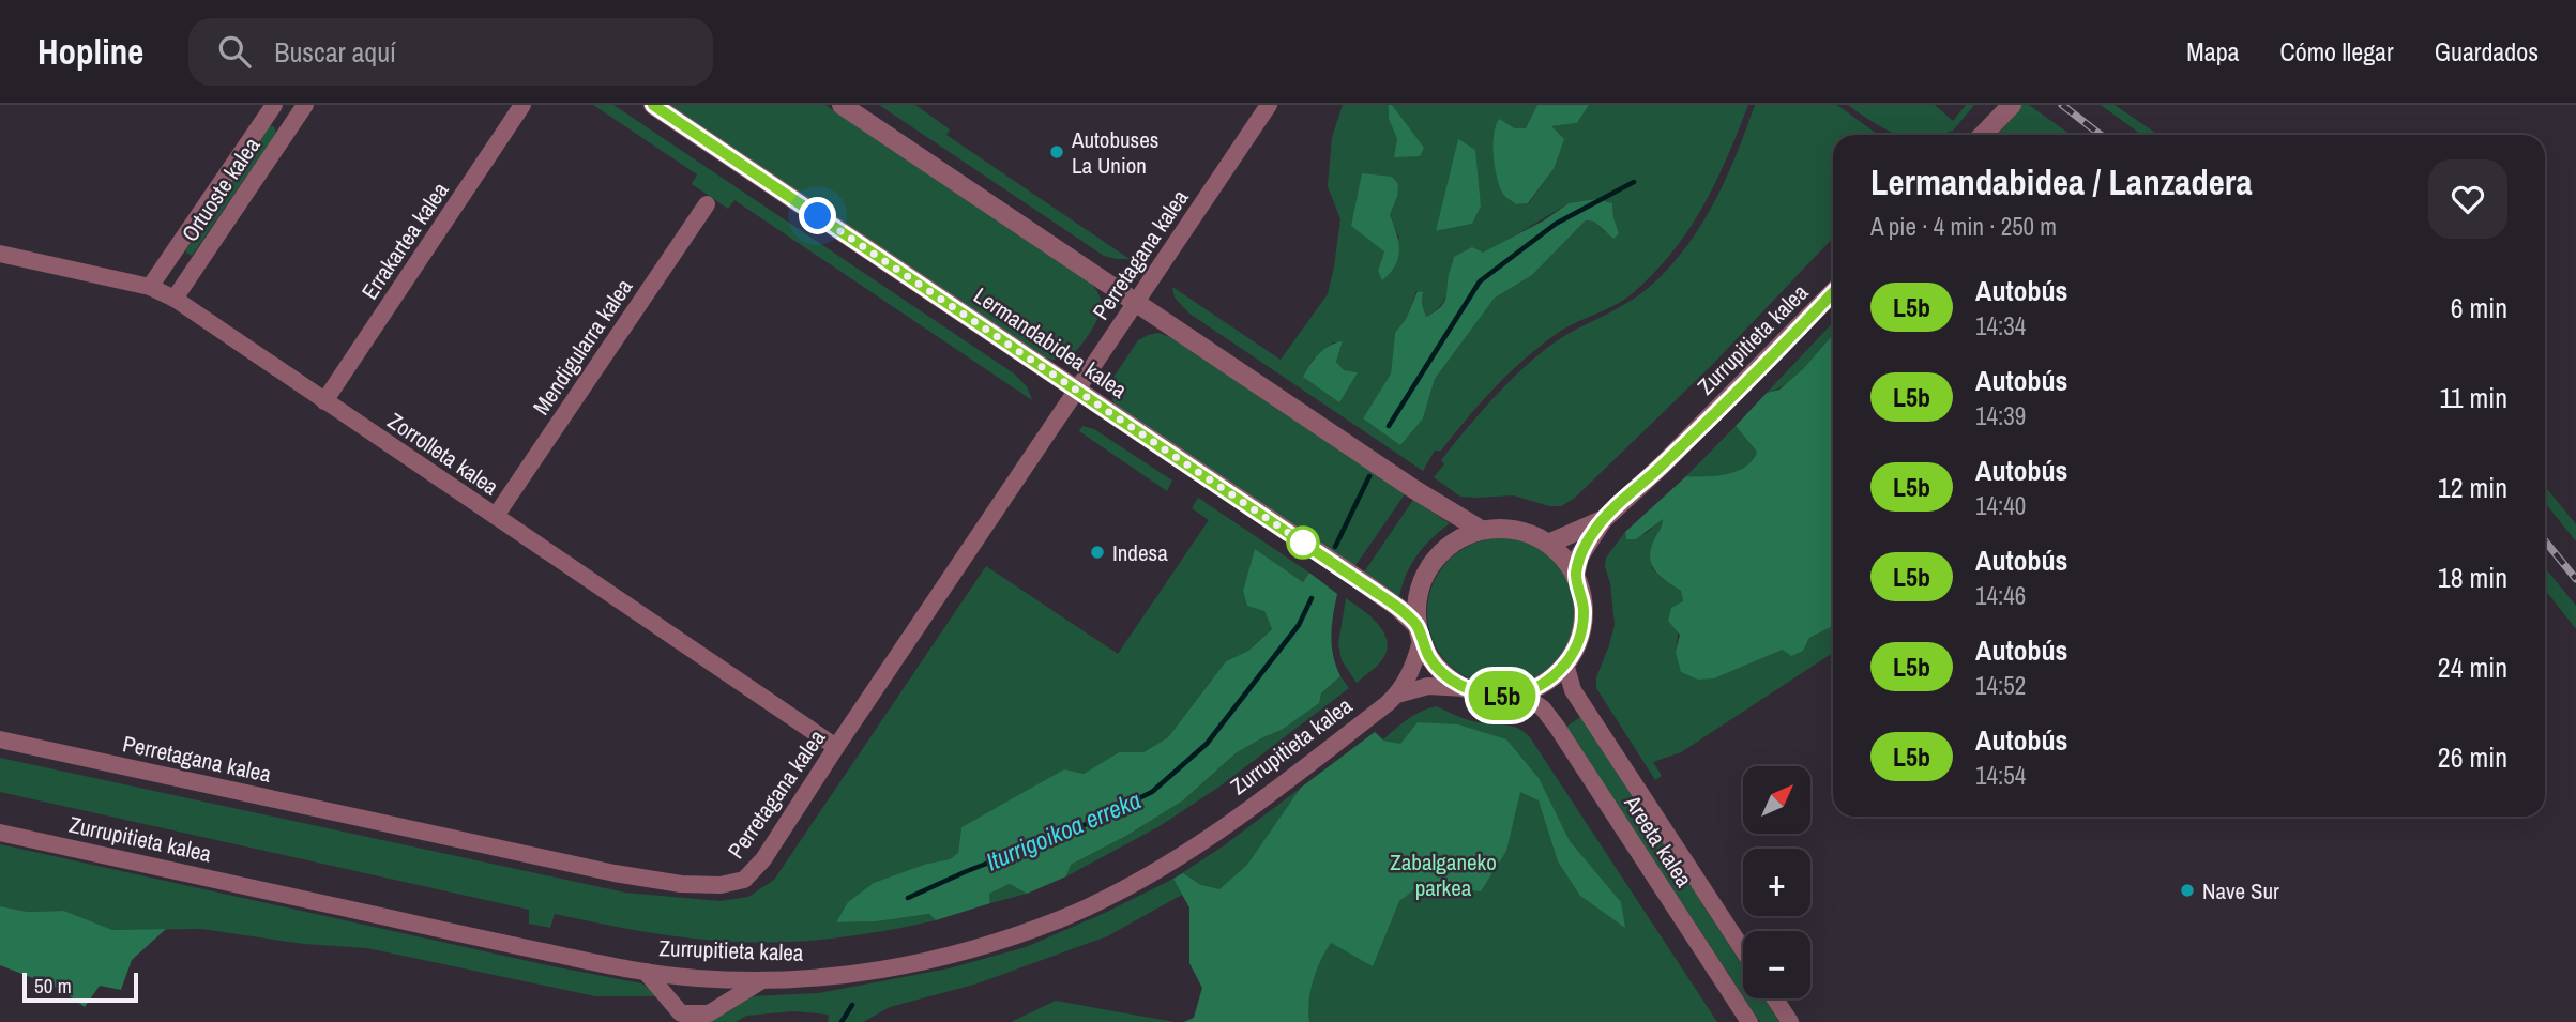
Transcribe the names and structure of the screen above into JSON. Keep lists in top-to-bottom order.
{
  "streets": {
    "street": [
      "Ortuoste kalea",
      "Errakartea kalea",
      "Perretagana kalea",
      "Zurrupitieta kalea",
      "Lermandabidea kalea",
      "Mendigularra kalea",
      "Zorrolleta kalea",
      "Areeta kalea"
    ]
  },
  "crossings": [
    ["Ortuoste kalea", "Zorrolleta kalea"],
    ["Errakartea kalea", "Zorrolleta kalea"],
    ["Perretagana kalea", "Lermandabidea kalea"],
    ["Perretagana kalea", "Zorrolleta kalea"],
    ["Zurrupitieta kalea", "Lermandabidea kalea"],
    ["Zurrupitieta kalea", "Areeta kalea"],
    ["Lermandabidea kalea", "Areeta kalea"],
    ["Mendigularra kalea", "Zorrolleta kalea"]
  ],
  "water": ["Iturrigoikoa erreka"],
  "parks": ["Zabalganeko parkea"],
  "places": ["Autobuses La Union", "Indesa", "Nave Sur"],
  "lines": ["bus line L5b"],
  "scale_bar": "50 m",
  "north": "top right",
  "page": {
    "header": "Hopline",
    "search": "Buscar aquí",
    "nav": ["Mapa", "Cómo llegar", "Guardados"],
    "on_map": "L5b",
    "heading": ["Lermandabidea / Lanzadera", "A pie · 4 min · 250 m"],
    "list": [
      {
        "mark": "L5b",
        "name": "Autobús",
        "note": "14:34",
        "value": "6 min"
      },
      {
        "mark": "L5b",
        "name": "Autobús",
        "note": "14:39",
        "value": "11 min"
      },
      {
        "mark": "L5b",
        "name": "Autobús",
        "note": "14:40",
        "value": "12 min"
      },
      {
        "mark": "L5b",
        "name": "Autobús",
        "note": "14:46",
        "value": "18 min"
      },
      {
        "mark": "L5b",
        "name": "Autobús",
        "note": "14:52",
        "value": "24 min"
      },
      {
        "mark": "L5b",
        "name": "Autobús",
        "note": "14:54",
        "value": "26 min"
      }
    ],
    "map_buttons": ["+", "−"],
    "scale": "50 m"
  }
}
